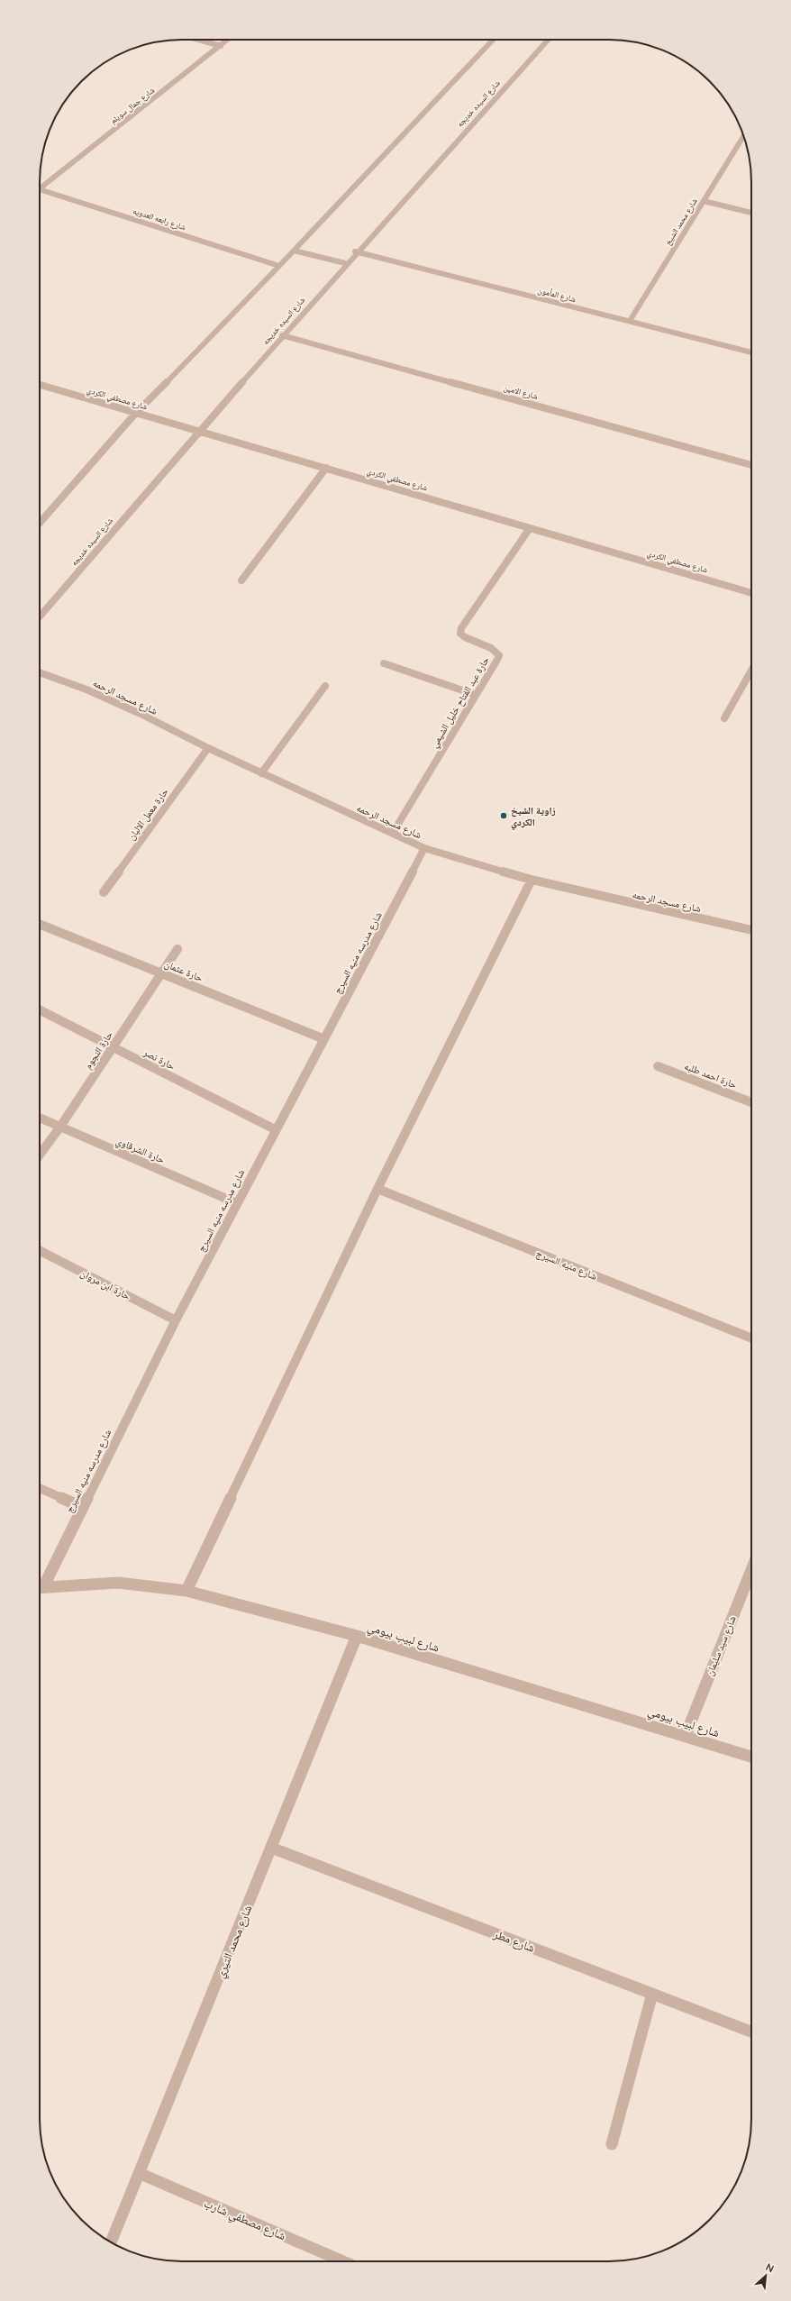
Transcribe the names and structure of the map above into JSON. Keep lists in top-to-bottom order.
{
  "streets": {
    "street": [
      "شارع السيده خديجه",
      "شارع جمال سويلم",
      "شارع رابعه العدويه",
      "شارع محمد الشيخ",
      "شارع المأمون",
      "شارع الامين",
      "شارع مصطفي الكردي",
      "شارع مسجد الرحمه",
      "حارة عبد الفتاح خليل الشيمي",
      "حارة معمل الالبان",
      "شارع مدرسه منيه السيرج",
      "حارة عثمان",
      "حارة النجوم",
      "حارة نصر",
      "حارة احمد طلبه",
      "حارة الشرقاوي",
      "شارع منيه السيرج",
      "حارة ابن مروان",
      "شارع لبيب بيومي",
      "شارع سيد سليمان",
      "شارع مطر",
      "شارع محمد التيري",
      "شارع مصطفي شارب"
    ]
  },
  "crossings": [
    ["شارع السيده خديجه", "شارع المأمون"],
    ["شارع السيده خديجه", "شارع الامين"],
    ["شارع السيده خديجه", "شارع مصطفي الكردي"],
    ["شارع محمد الشيخ", "شارع المأمون"],
    ["شارع مصطفي الكردي", "حارة عبد الفتاح خليل الشيمي"],
    ["شارع مسجد الرحمه", "حارة عبد الفتاح خليل الشيمي"],
    ["شارع مسجد الرحمه", "حارة معمل الالبان"],
    ["شارع مسجد الرحمه", "شارع مدرسه منيه السيرج"],
    ["شارع مدرسه منيه السيرج", "حارة عثمان"],
    ["شارع مدرسه منيه السيرج", "حارة نصر"],
    ["شارع مدرسه منيه السيرج", "حارة الشرقاوي"],
    ["شارع مدرسه منيه السيرج", "حارة ابن مروان"],
    ["شارع مدرسه منيه السيرج", "شارع لبيب بيومي"],
    ["حارة عثمان", "حارة النجوم"],
    ["حارة النجوم", "حارة نصر"],
    ["حارة النجوم", "حارة الشرقاوي"],
    ["شارع لبيب بيومي", "شارع سيد سليمان"],
    ["شارع لبيب بيومي", "شارع محمد التيري"],
    ["شارع مطر", "شارع محمد التيري"],
    ["شارع محمد التيري", "شارع مصطفي شارب"]
  ],
  "places": ["زاوية الشيخ الكردي"],
  "north": "top right"
}
